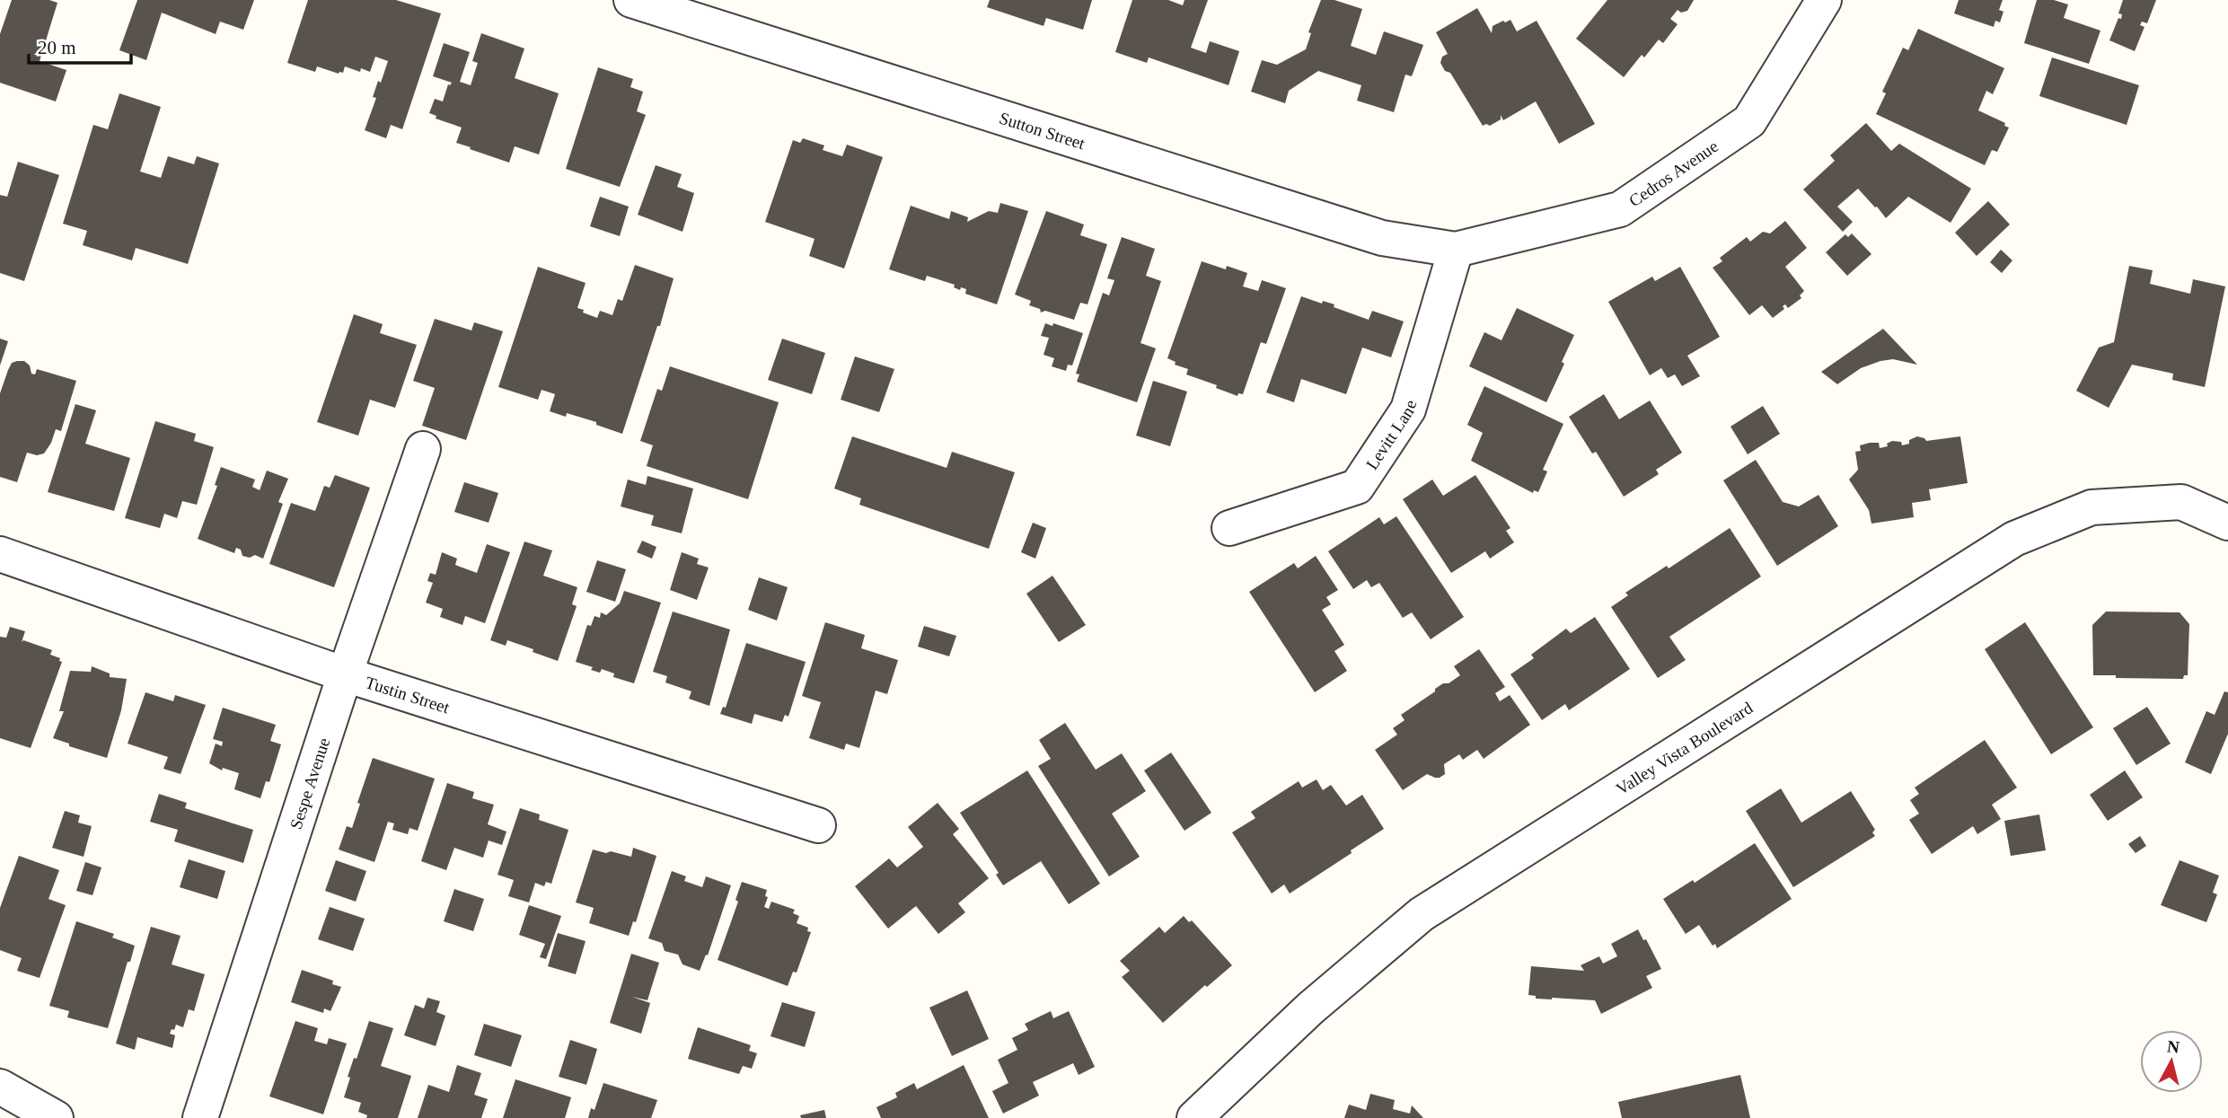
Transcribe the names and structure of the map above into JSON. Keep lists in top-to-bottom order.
{
  "streets": {
    "street": [
      "Sutton Street",
      "Cedros Avenue",
      "Levitt Lane",
      "Tustin Street",
      "Valley Vista Boulevard",
      "Sespe Avenue"
    ]
  },
  "crossings": [
    ["Sutton Street", "Cedros Avenue"],
    ["Sutton Street", "Levitt Lane"],
    ["Cedros Avenue", "Levitt Lane"],
    ["Tustin Street", "Sespe Avenue"]
  ],
  "scale_bar": "20 m",
  "north": "top"
}
